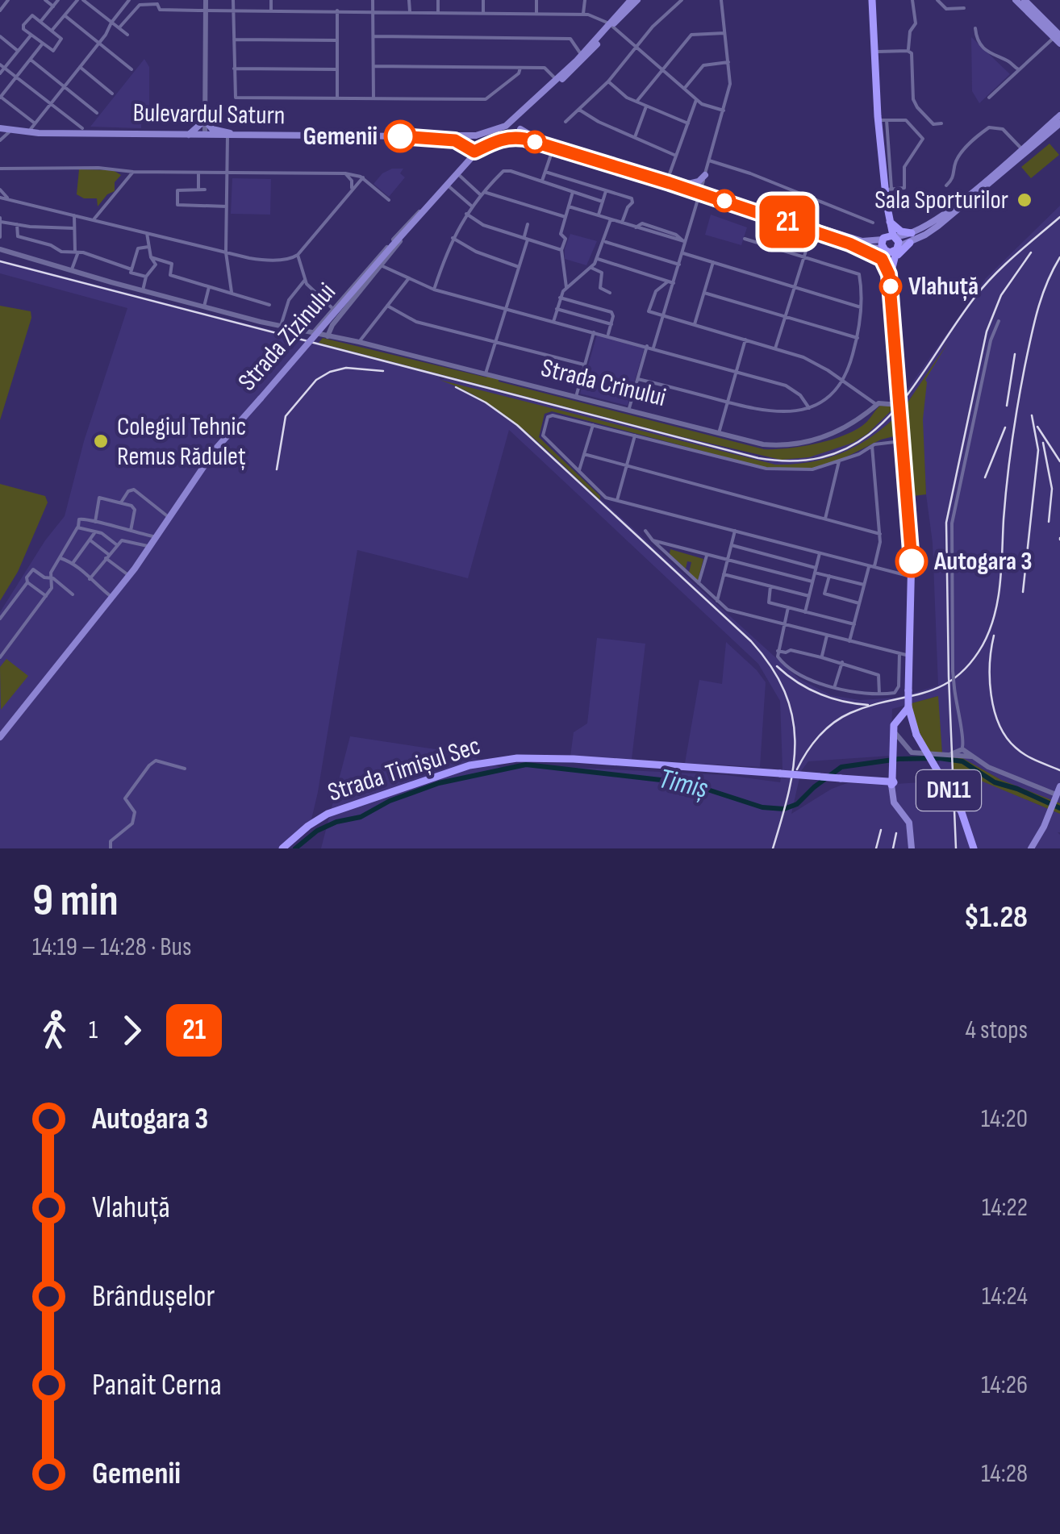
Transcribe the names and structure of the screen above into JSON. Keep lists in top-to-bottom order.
{
  "streets": {
    "main road": [
      "Bulevardul Saturn",
      "Strada Zizinului",
      "Strada Timișul Sec",
      "DN11"
    ],
    "street": ["Strada Crinului"]
  },
  "crossings": [
    ["Bulevardul Saturn", "Strada Zizinului"],
    ["Strada Zizinului", "Strada Crinului"]
  ],
  "water": ["Timiș"],
  "places": [
    "Gemenii",
    "Sala Sporturilor",
    "Vlahuță",
    "Colegiul Tehnic Remus Răduleț",
    "Autogara 3"
  ],
  "lines": ["bus line 21"],
  "page": {
    "on_map": "21",
    "heading": ["9 min", "14:19 – 14:28 · Bus", "$1.28"],
    "legs": ["1", "21", "4 stops"],
    "list": [
      {
        "name": "Autogara 3",
        "value": "14:20"
      },
      {
        "name": "Vlahuță",
        "value": "14:22"
      },
      {
        "name": "Brândușelor",
        "value": "14:24"
      },
      {
        "name": "Panait Cerna",
        "value": "14:26"
      },
      {
        "name": "Gemenii",
        "value": "14:28"
      }
    ]
  }
}
